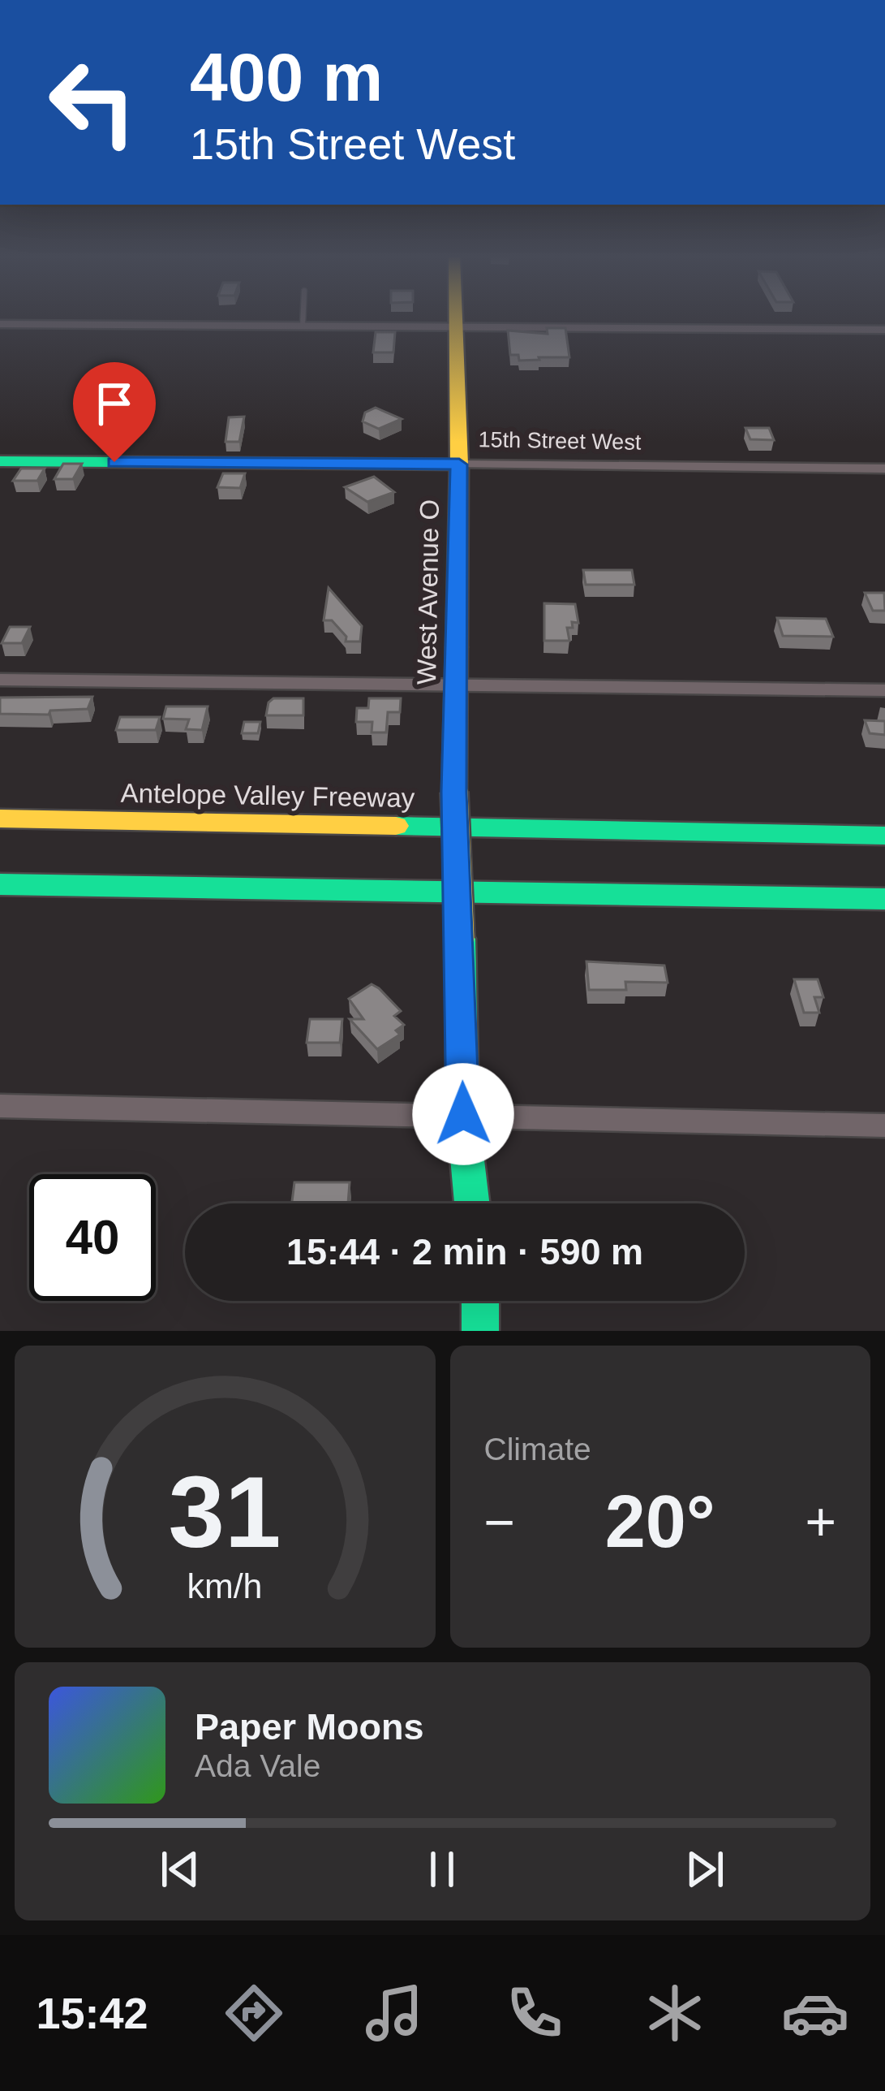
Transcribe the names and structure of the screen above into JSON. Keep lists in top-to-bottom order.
{
  "streets": {
    "main road": ["15th Street West", "West Avenue O", "Antelope Valley Freeway"]
  },
  "crossings": [
    ["15th Street West", "West Avenue O"]
  ],
  "page": {
    "turn": ["400 m", "15th Street West"],
    "limit": "40",
    "trip": "15:44 · 2 min · 590 m",
    "tile": "Climate",
    "heat": ["−", "20°", "+"],
    "song": ["Paper Moons", "Ada Vale"],
    "tabs": "15:42",
    "gauge": ["31", "km/h"]
  }
}
